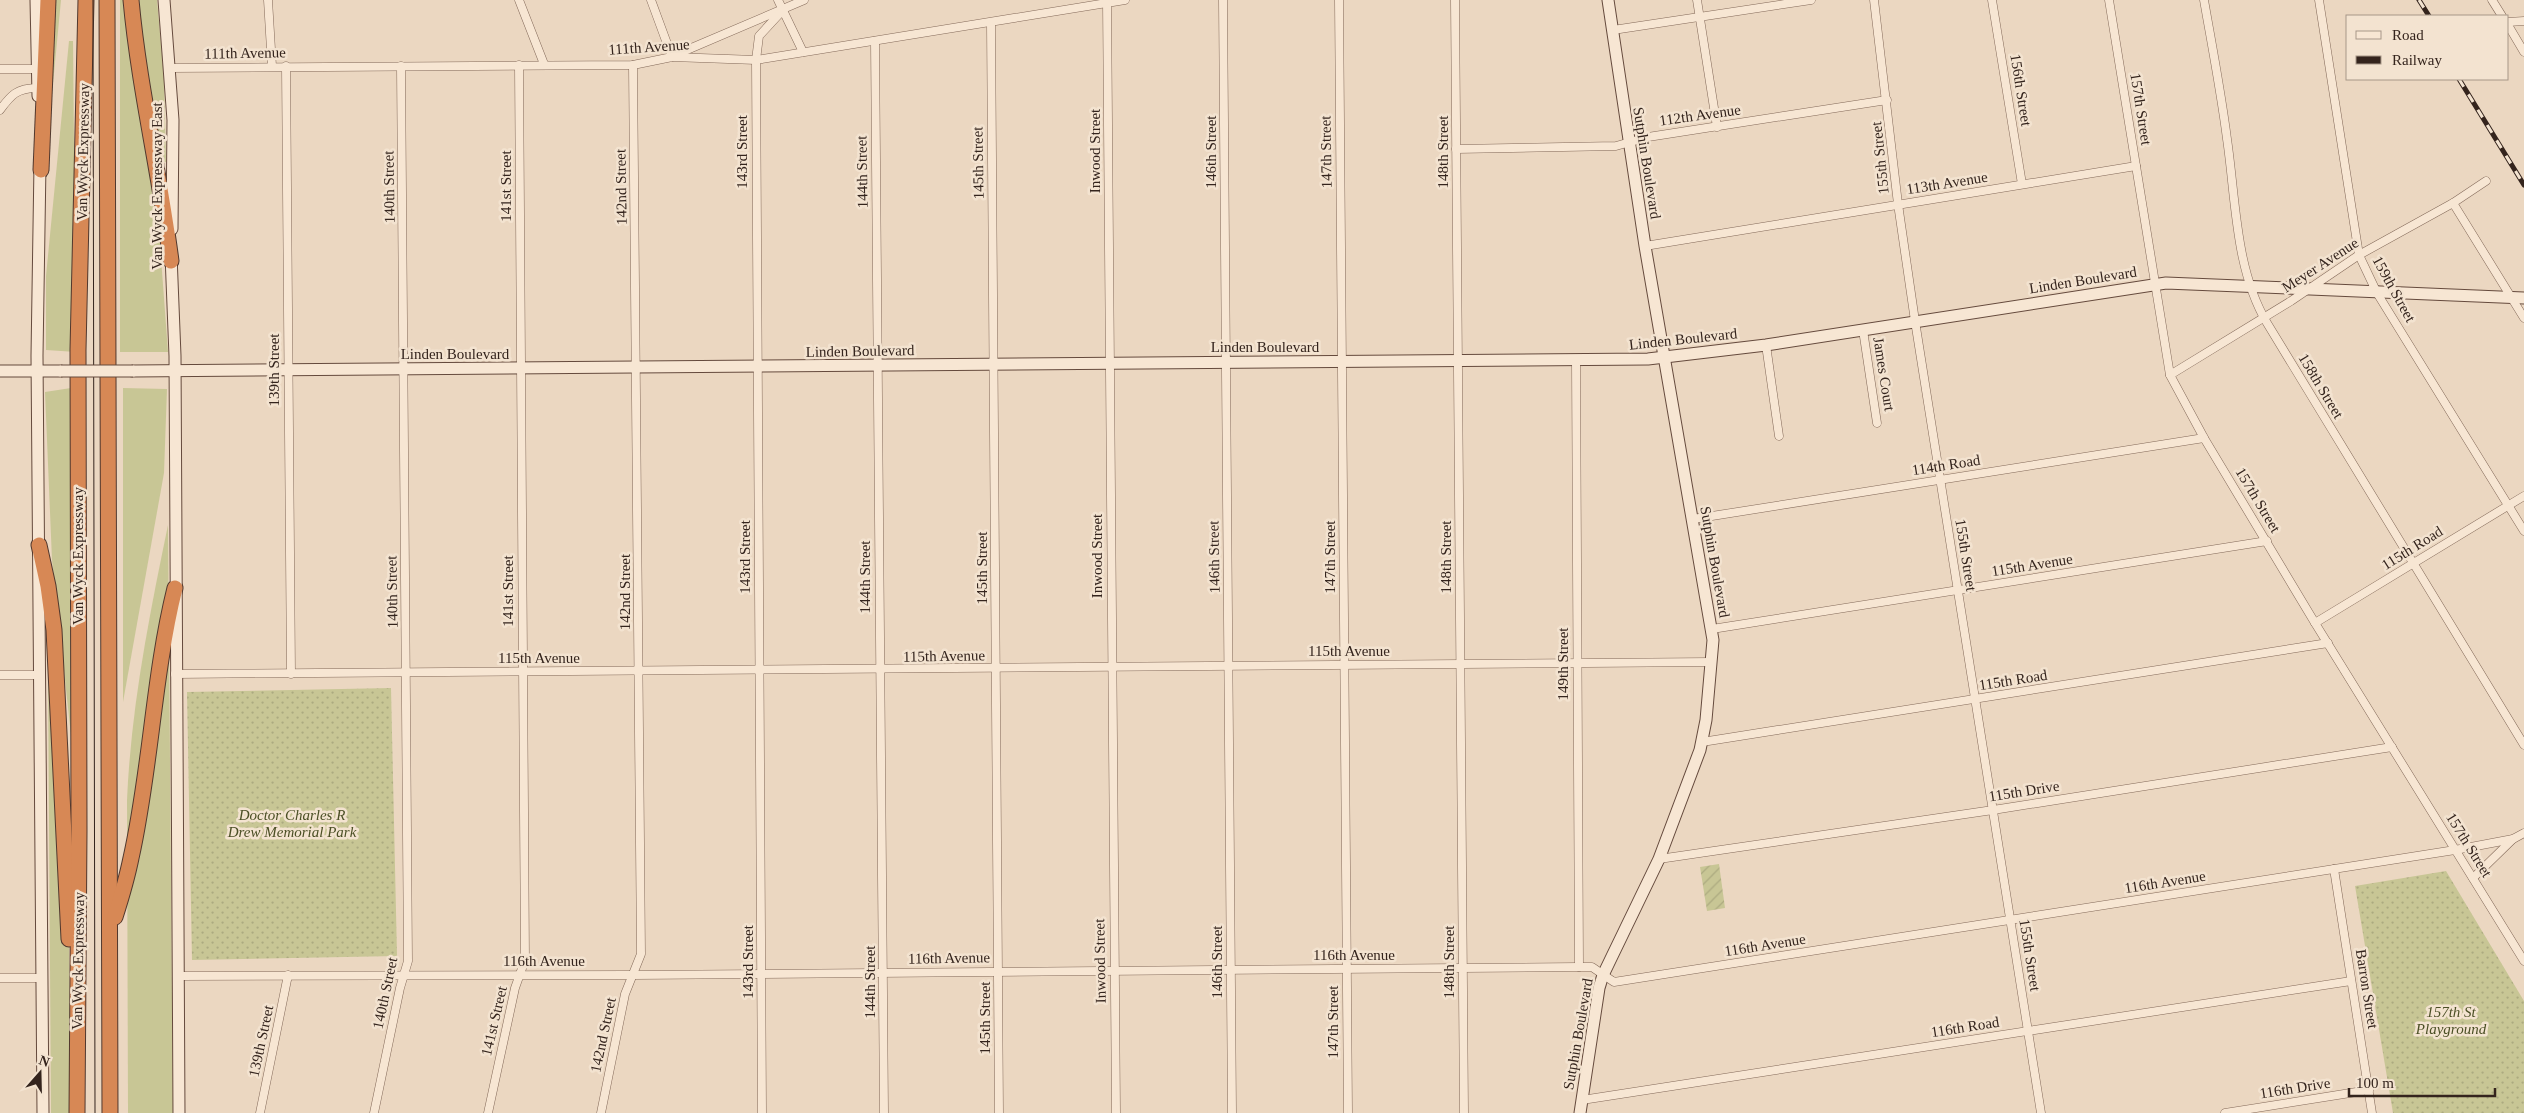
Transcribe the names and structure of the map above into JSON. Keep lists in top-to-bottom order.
{
  "streets": {
    "highway": ["Van Wyck Expressway"],
    "main road": ["Sutphin Boulevard", "Van Wyck Expressway East", "Linden Boulevard"],
    "street": [
      "111th Avenue",
      "156th Street",
      "157th Street",
      "112th Avenue",
      "Inwood Street",
      "143rd Street",
      "146th Street",
      "147th Street",
      "148th Street",
      "155th Street",
      "145th Street",
      "144th Street",
      "113th Avenue",
      "141st Street",
      "140th Street",
      "142nd Street",
      "Meyer Avenue",
      "159th Street",
      "139th Street",
      "James Court",
      "158th Street",
      "114th Road",
      "115th Road",
      "115th Avenue",
      "149th Street",
      "115th Drive",
      "116th Avenue",
      "Barron Street",
      "116th Road",
      "116th Drive"
    ]
  },
  "crossings": [
    ["111th Avenue", "Inwood Street"],
    ["111th Avenue", "143rd Street"],
    ["111th Avenue", "145th Street"],
    ["111th Avenue", "144th Street"],
    ["111th Avenue", "Van Wyck Expressway East"],
    ["111th Avenue", "141st Street"],
    ["111th Avenue", "140th Street"],
    ["111th Avenue", "142nd Street"],
    ["111th Avenue", "139th Street"],
    ["156th Street", "113th Avenue"],
    ["157th Street", "113th Avenue"],
    ["157th Street", "Meyer Avenue"],
    ["157th Street", "Linden Boulevard"],
    ["157th Street", "114th Road"],
    ["157th Street", "115th Road"],
    ["157th Street", "115th Avenue"],
    ["157th Street", "115th Drive"],
    ["157th Street", "116th Avenue"],
    ["112th Avenue", "148th Street"],
    ["112th Avenue", "155th Street"],
    ["112th Avenue", "Sutphin Boulevard"],
    ["Inwood Street", "Linden Boulevard"],
    ["Inwood Street", "115th Avenue"],
    ["Inwood Street", "116th Avenue"],
    ["143rd Street", "Linden Boulevard"],
    ["143rd Street", "115th Avenue"],
    ["143rd Street", "116th Avenue"],
    ["146th Street", "Linden Boulevard"],
    ["146th Street", "115th Avenue"],
    ["146th Street", "116th Avenue"],
    ["147th Street", "Linden Boulevard"],
    ["147th Street", "115th Avenue"],
    ["147th Street", "116th Avenue"],
    ["148th Street", "Linden Boulevard"],
    ["148th Street", "115th Avenue"],
    ["148th Street", "116th Avenue"],
    ["155th Street", "113th Avenue"],
    ["155th Street", "Linden Boulevard"],
    ["155th Street", "114th Road"],
    ["155th Street", "115th Road"],
    ["155th Street", "115th Avenue"],
    ["155th Street", "115th Drive"],
    ["155th Street", "116th Avenue"],
    ["155th Street", "116th Road"],
    ["145th Street", "Linden Boulevard"],
    ["145th Street", "115th Avenue"],
    ["145th Street", "116th Avenue"],
    ["Sutphin Boulevard", "113th Avenue"],
    ["Sutphin Boulevard", "Linden Boulevard"],
    ["Sutphin Boulevard", "114th Road"],
    ["Sutphin Boulevard", "115th Road"],
    ["Sutphin Boulevard", "115th Avenue"],
    ["Sutphin Boulevard", "115th Drive"],
    ["Sutphin Boulevard", "116th Avenue"],
    ["Sutphin Boulevard", "116th Road"],
    ["144th Street", "Linden Boulevard"],
    ["144th Street", "115th Avenue"],
    ["144th Street", "116th Avenue"],
    ["Van Wyck Expressway East", "Linden Boulevard"],
    ["141st Street", "Linden Boulevard"],
    ["141st Street", "115th Avenue"],
    ["141st Street", "116th Avenue"],
    ["140th Street", "Linden Boulevard"],
    ["140th Street", "115th Avenue"],
    ["140th Street", "116th Avenue"],
    ["142nd Street", "Linden Boulevard"],
    ["142nd Street", "115th Avenue"],
    ["142nd Street", "116th Avenue"],
    ["Meyer Avenue", "Linden Boulevard"],
    ["Meyer Avenue", "159th Street"],
    ["Meyer Avenue", "158th Street"],
    ["Linden Boulevard", "159th Street"],
    ["Linden Boulevard", "139th Street"],
    ["Linden Boulevard", "James Court"],
    ["Linden Boulevard", "158th Street"],
    ["Linden Boulevard", "149th Street"],
    ["159th Street", "115th Road"],
    ["139th Street", "115th Avenue"],
    ["139th Street", "116th Avenue"],
    ["158th Street", "115th Road"],
    ["115th Avenue", "149th Street"],
    ["149th Street", "116th Avenue"],
    ["116th Avenue", "Barron Street"],
    ["Barron Street", "116th Road"],
    ["Barron Street", "116th Drive"]
  ],
  "parks": ["Doctor Charles R Drew Memorial Park", "157th St Playground"],
  "legend": ["Road", "Railway"],
  "scale_bar": "100 m",
  "north": "top"
}
